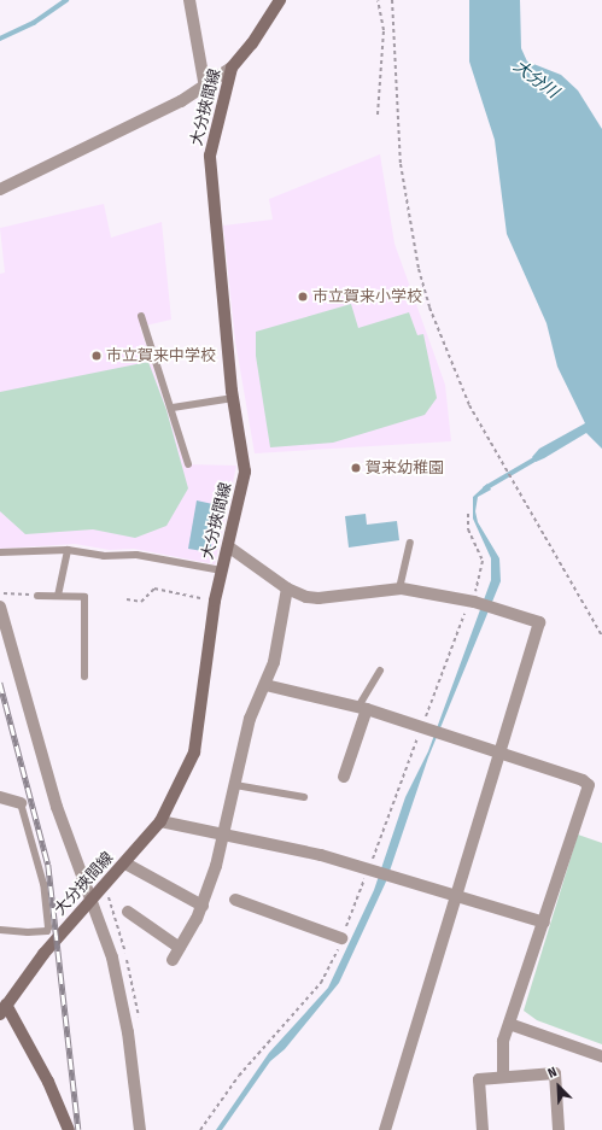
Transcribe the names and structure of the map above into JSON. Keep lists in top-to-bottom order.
{
  "streets": {
    "main road": ["大分挾間線"]
  },
  "water": ["大分川"],
  "places": ["市立賀来小学校", "市立賀来中学校", "賀来幼稚園"],
  "north": "top left"
}
